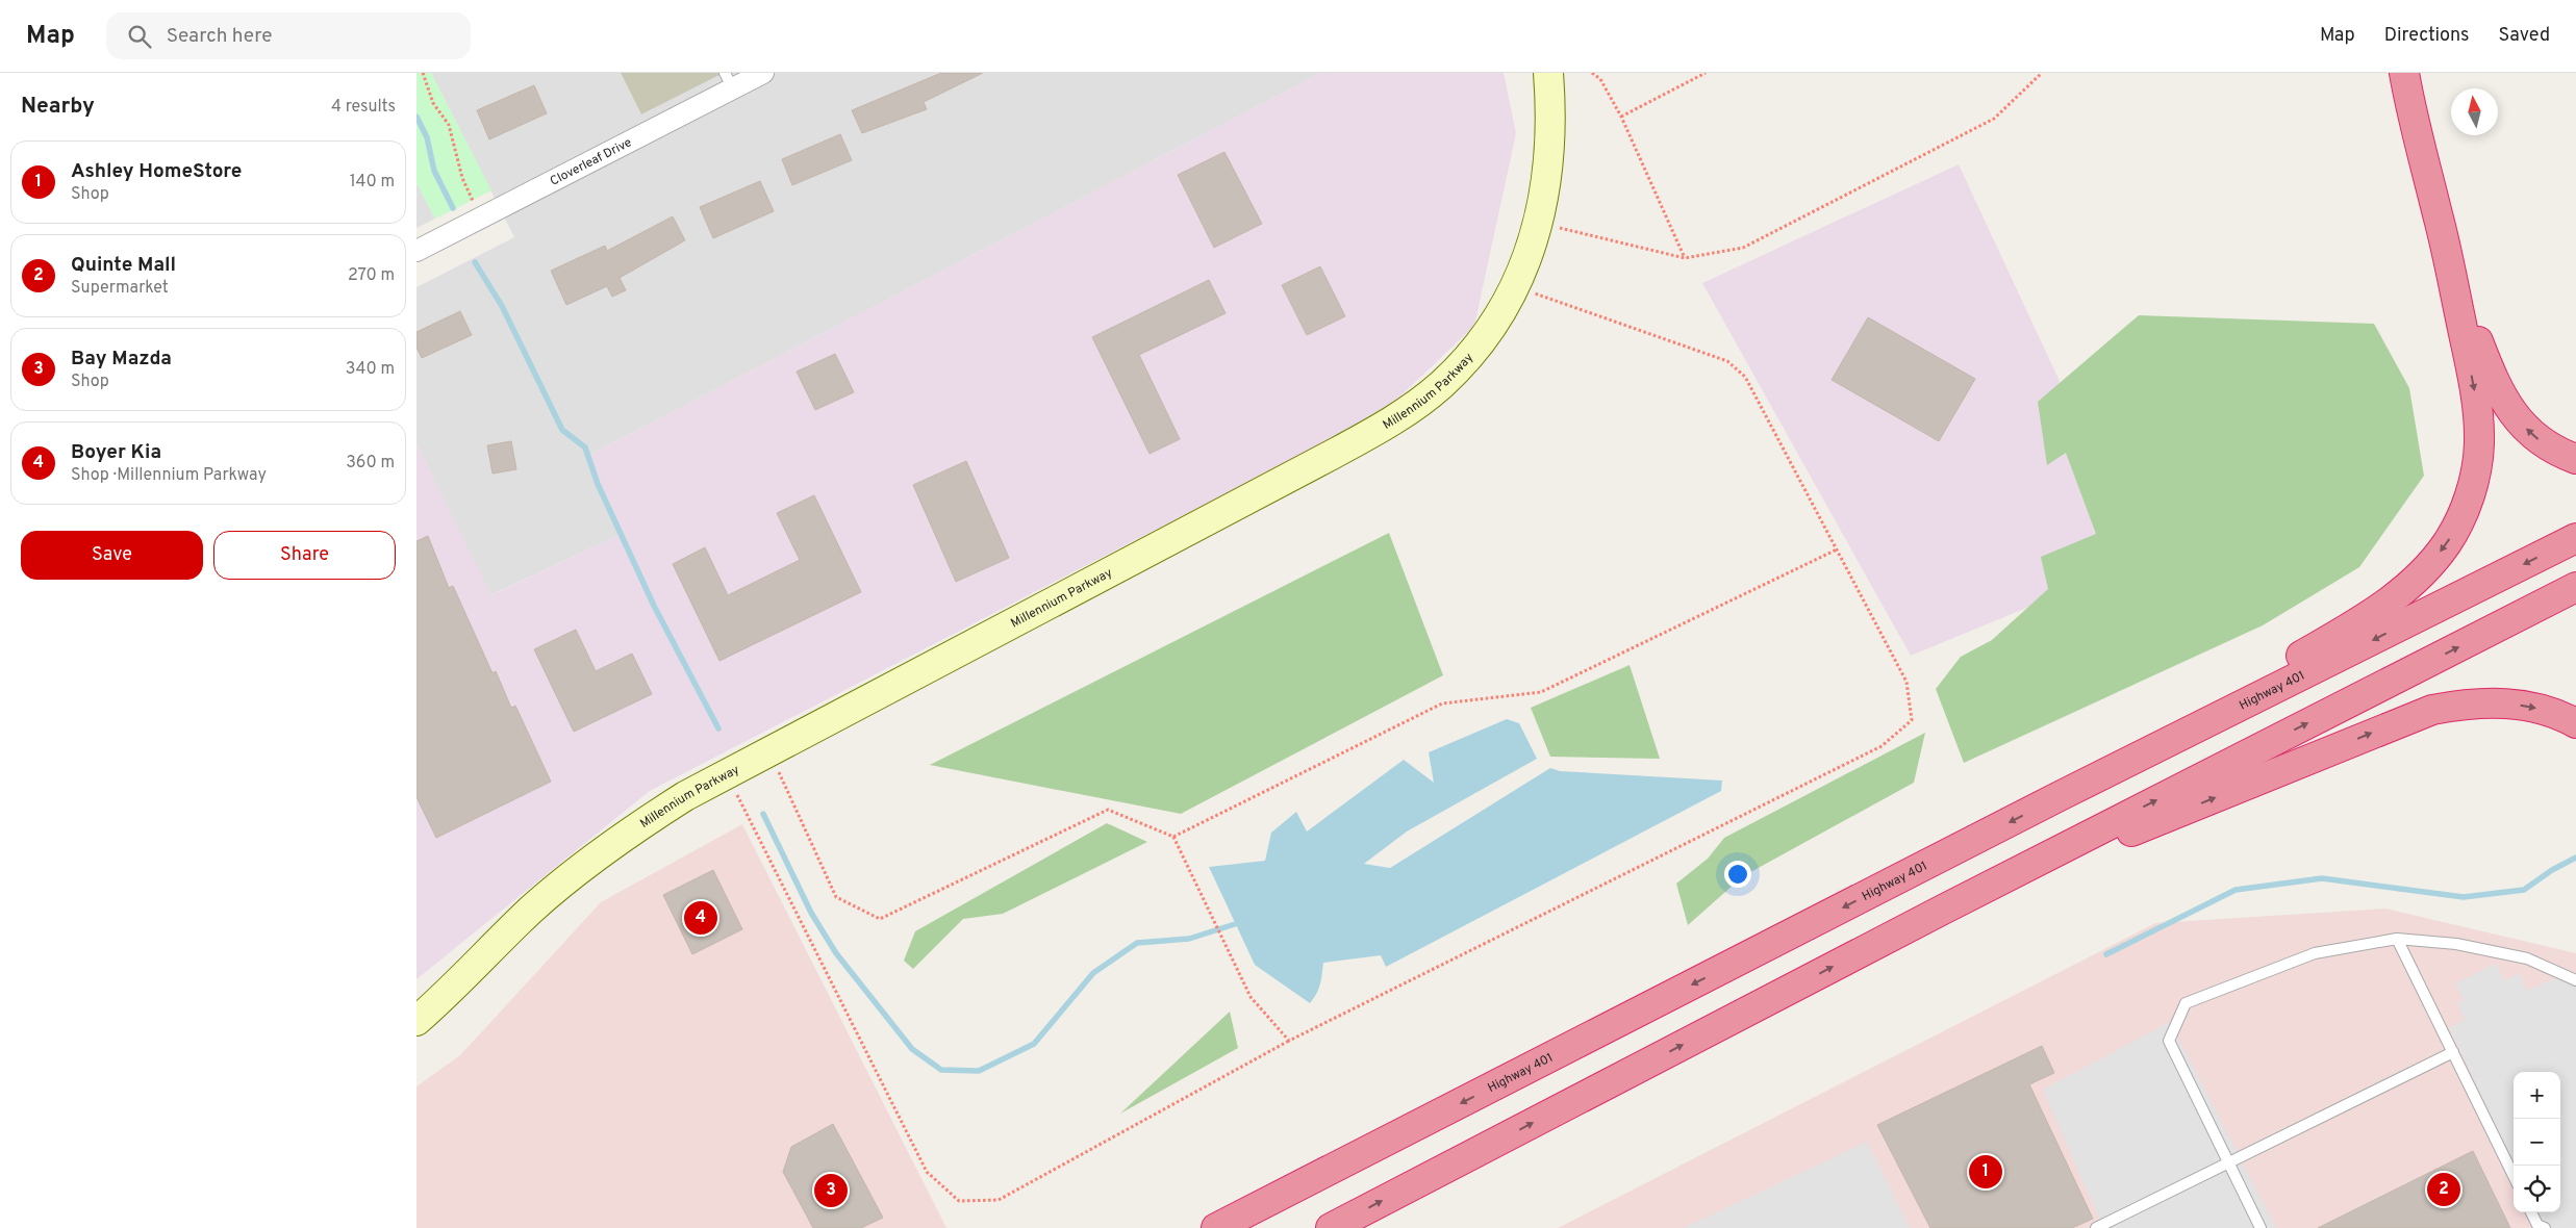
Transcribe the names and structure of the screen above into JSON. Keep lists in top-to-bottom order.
{
  "streets": {
    "highway": ["Highway 401"],
    "street": ["Cloverleaf Drive", "Millennium Parkway"]
  },
  "north": "top",
  "page": {
    "header": "Map",
    "search": "Search here",
    "nav": ["Map", "Directions", "Saved"],
    "heading": ["Nearby", "4 results"],
    "list": [
      {
        "mark": "1",
        "name": "Ashley HomeStore",
        "note": "Shop",
        "value": "140 m"
      },
      {
        "mark": "2",
        "name": "Quinte Mall",
        "note": "Supermarket",
        "value": "270 m"
      },
      {
        "mark": "3",
        "name": "Bay Mazda",
        "note": "Shop",
        "value": "340 m"
      },
      {
        "mark": "4",
        "name": "Boyer Kia",
        "note": "Shop · Millennium Parkway",
        "value": "360 m"
      }
    ],
    "buttons": ["Save", "Share"],
    "pins": [
      "4",
      "1",
      "2",
      "3"
    ],
    "map_buttons": ["+", "−"]
  }
}
